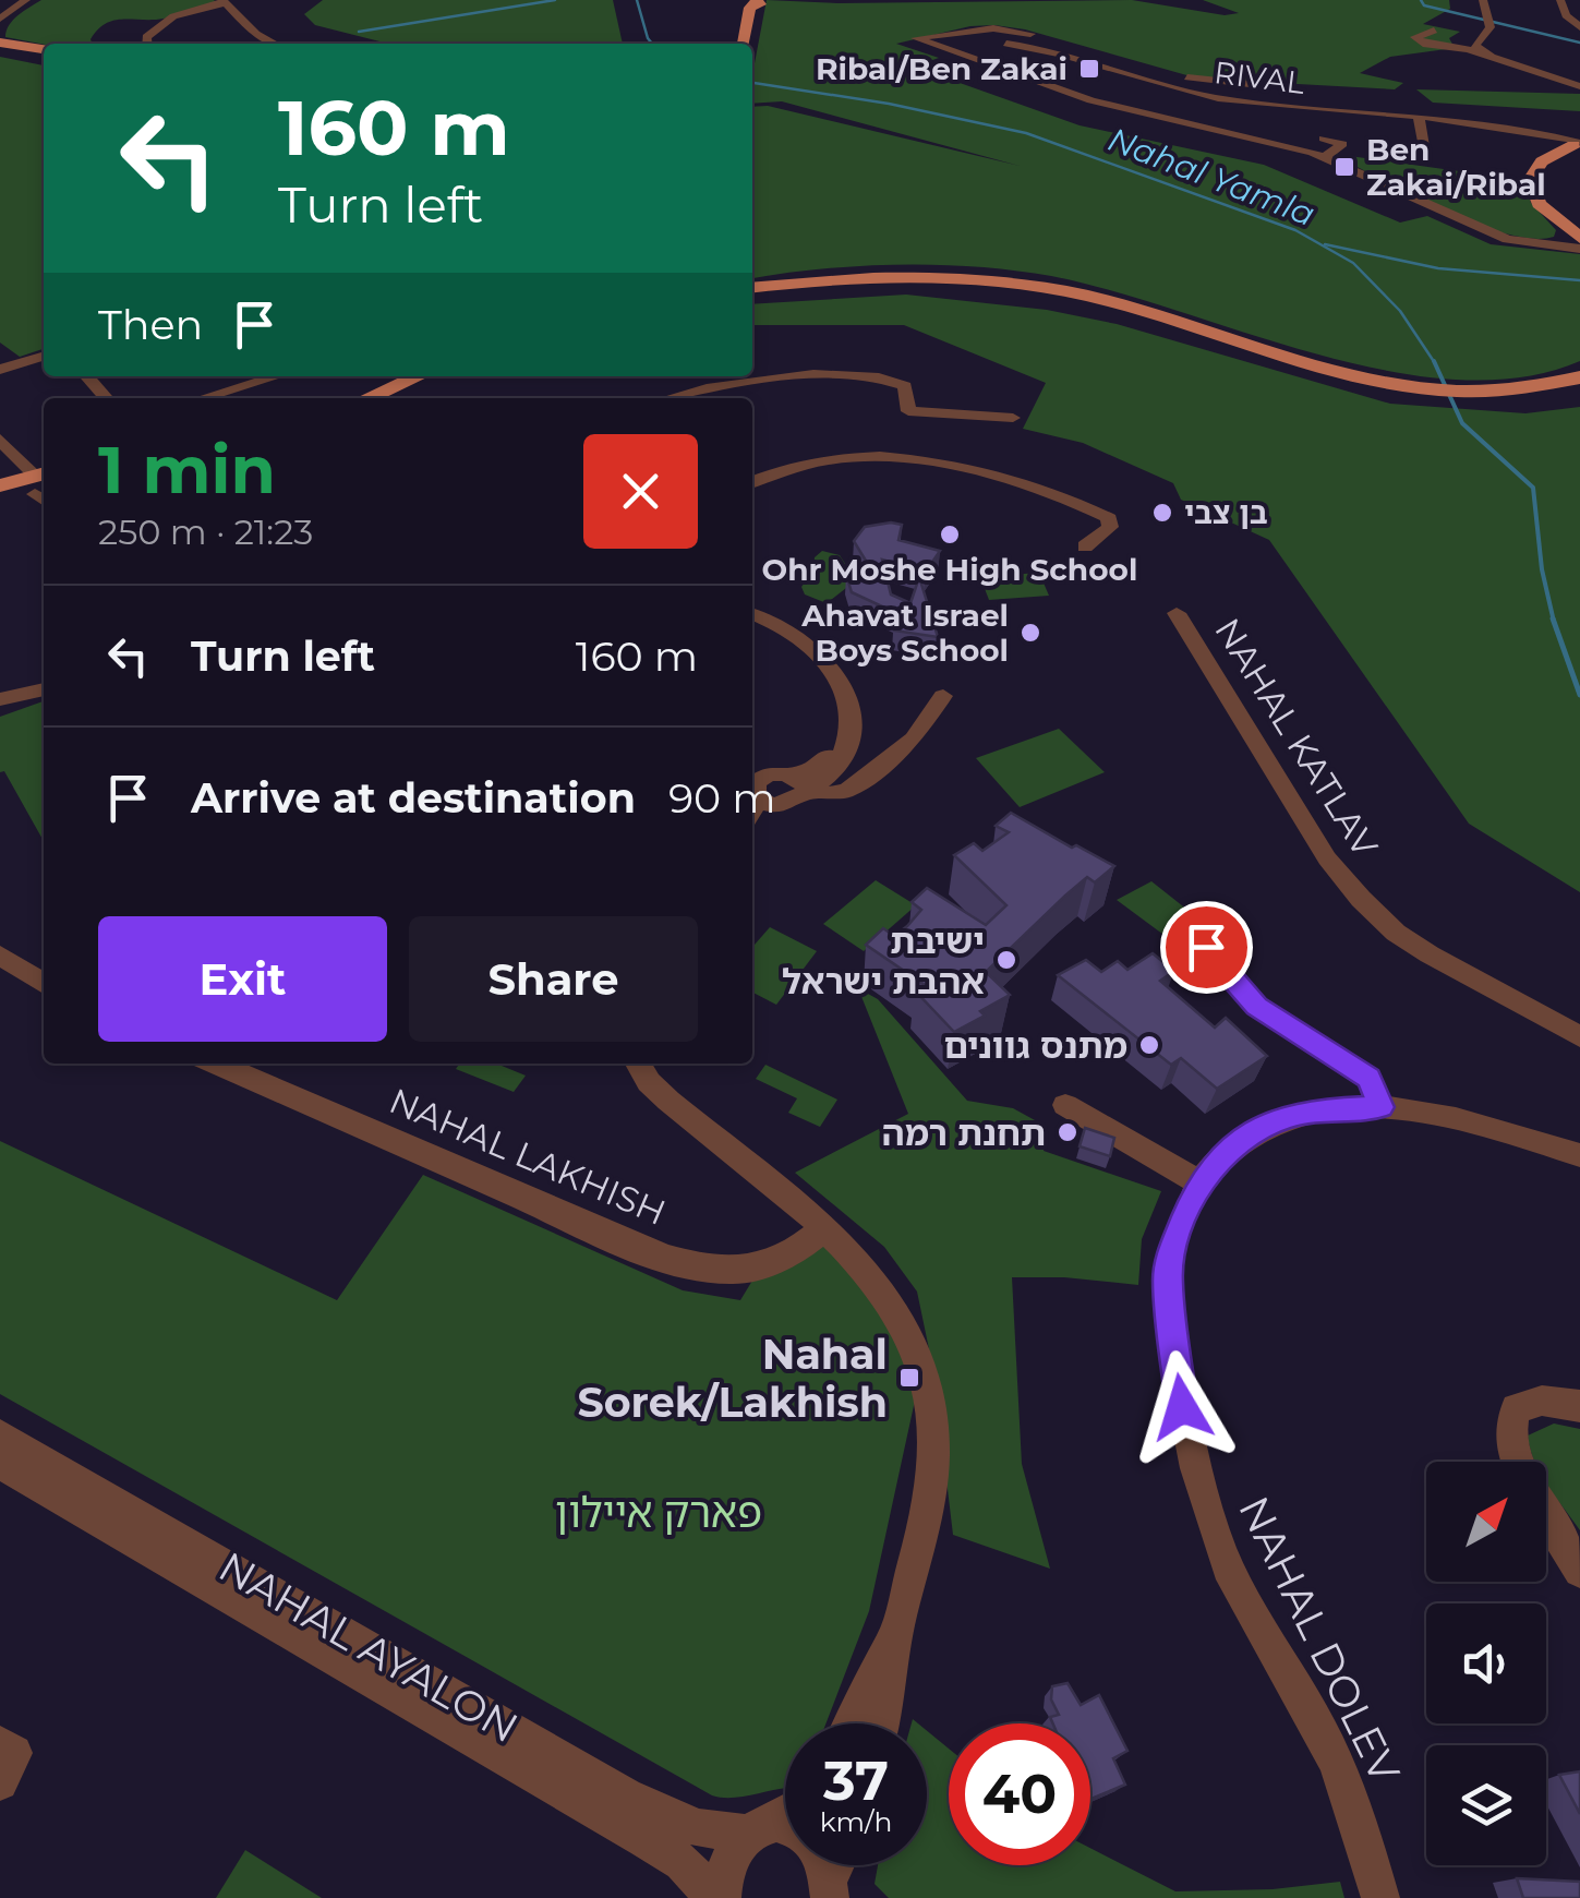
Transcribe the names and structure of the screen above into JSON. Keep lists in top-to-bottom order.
{
  "streets": {
    "street": [
      "RIVAL",
      "NAHAL KATLAV",
      "NAHAL LAKHISH",
      "NAHAL DOLEV",
      "NAHAL AYALON"
    ]
  },
  "water": ["Nahal Yamla"],
  "parks": ["פארק איילון"],
  "places": {
    "transit": ["Ribal/Ben Zakai", "Ben Zakai/Ribal", "Nahal Sorek/Lakhish"],
    "other": [
      "בן צבי",
      "Ohr Moshe High School",
      "Ahavat Israel Boys School",
      "ישיבת אהבת ישראל",
      "מתנס גוונים",
      "תחנת רמה"
    ]
  },
  "north": "top right",
  "page": {
    "turn": ["160 m", "Turn left"],
    "then": "Then",
    "heading": ["1 min", "250 m · 21:23"],
    "list": [
      {
        "name": "Turn left",
        "value": "160 m"
      },
      {
        "name": "Arrive at destination",
        "value": "90 m"
      }
    ],
    "buttons": ["Exit", "Share"],
    "speed": "37 km/h",
    "limit": "40"
  }
}
